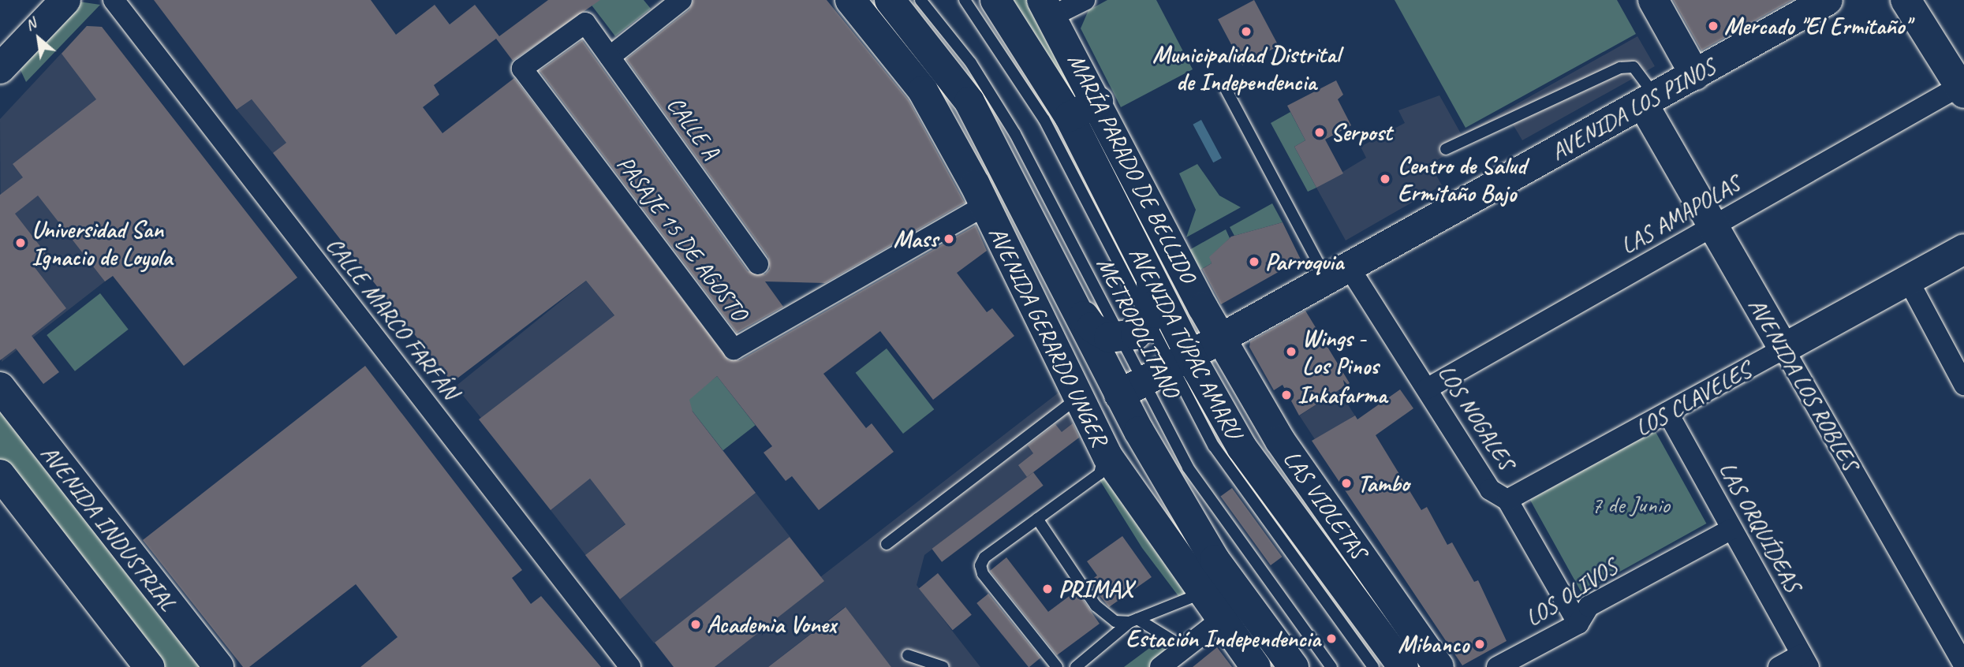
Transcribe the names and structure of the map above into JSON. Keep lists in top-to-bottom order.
{
  "streets": {
    "street": [
      "AVENIDA LOS PINOS",
      "CALLE A",
      "MARÍA PARADO DE BELLIDO",
      "LAS AMAPOLAS",
      "PASAJE 15 DE AGOSTO",
      "CALLE MARCO FARFÁN",
      "AVENIDA GERARDO UNGER",
      "AVENIDA TÚPAC AMARU",
      "AVENIDA LOS ROBLES",
      "LOS CLAVELES",
      "LOS NOGALES",
      "LAS VIOLETAS",
      "LAS ORQUÍDEAS",
      "AVENIDA INDUSTRIAL",
      "LOS OLIVOS"
    ],
    "lane": ["METROPOLITANO"]
  },
  "crossings": [
    ["AVENIDA LOS PINOS", "MARÍA PARADO DE BELLIDO"],
    ["AVENIDA LOS PINOS", "METROPOLITANO"],
    ["AVENIDA LOS PINOS", "AVENIDA TÚPAC AMARU"],
    ["AVENIDA LOS PINOS", "AVENIDA LOS ROBLES"],
    ["AVENIDA LOS PINOS", "LOS NOGALES"],
    ["AVENIDA LOS PINOS", "LAS VIOLETAS"],
    ["CALLE A", "PASAJE 15 DE AGOSTO"],
    ["MARÍA PARADO DE BELLIDO", "LAS VIOLETAS"],
    ["LAS AMAPOLAS", "AVENIDA LOS ROBLES"],
    ["LAS AMAPOLAS", "LOS NOGALES"],
    ["PASAJE 15 DE AGOSTO", "AVENIDA GERARDO UNGER"],
    ["METROPOLITANO", "AVENIDA TÚPAC AMARU"],
    ["AVENIDA LOS ROBLES", "LOS CLAVELES"],
    ["LOS CLAVELES", "LOS NOGALES"],
    ["LOS CLAVELES", "LAS ORQUÍDEAS"],
    ["LOS NOGALES", "LOS OLIVOS"],
    ["LAS ORQUÍDEAS", "LOS OLIVOS"]
  ],
  "parks": ["7 de Junio"],
  "places": [
    "Mercado \"El Ermitaño\"",
    "Municipalidad Distrital de Independencia",
    "Serpost",
    "Centro de Salud Ermitaño Bajo",
    "Mass",
    "Universidad San Ignacio de Loyola",
    "Parroquia",
    "Wings - Los Pinos",
    "Inkafarma",
    "Tambo",
    "PRIMAX",
    "Academia Vonex",
    "Estación Independencia",
    "Mibanco"
  ],
  "north": "top left"
}
